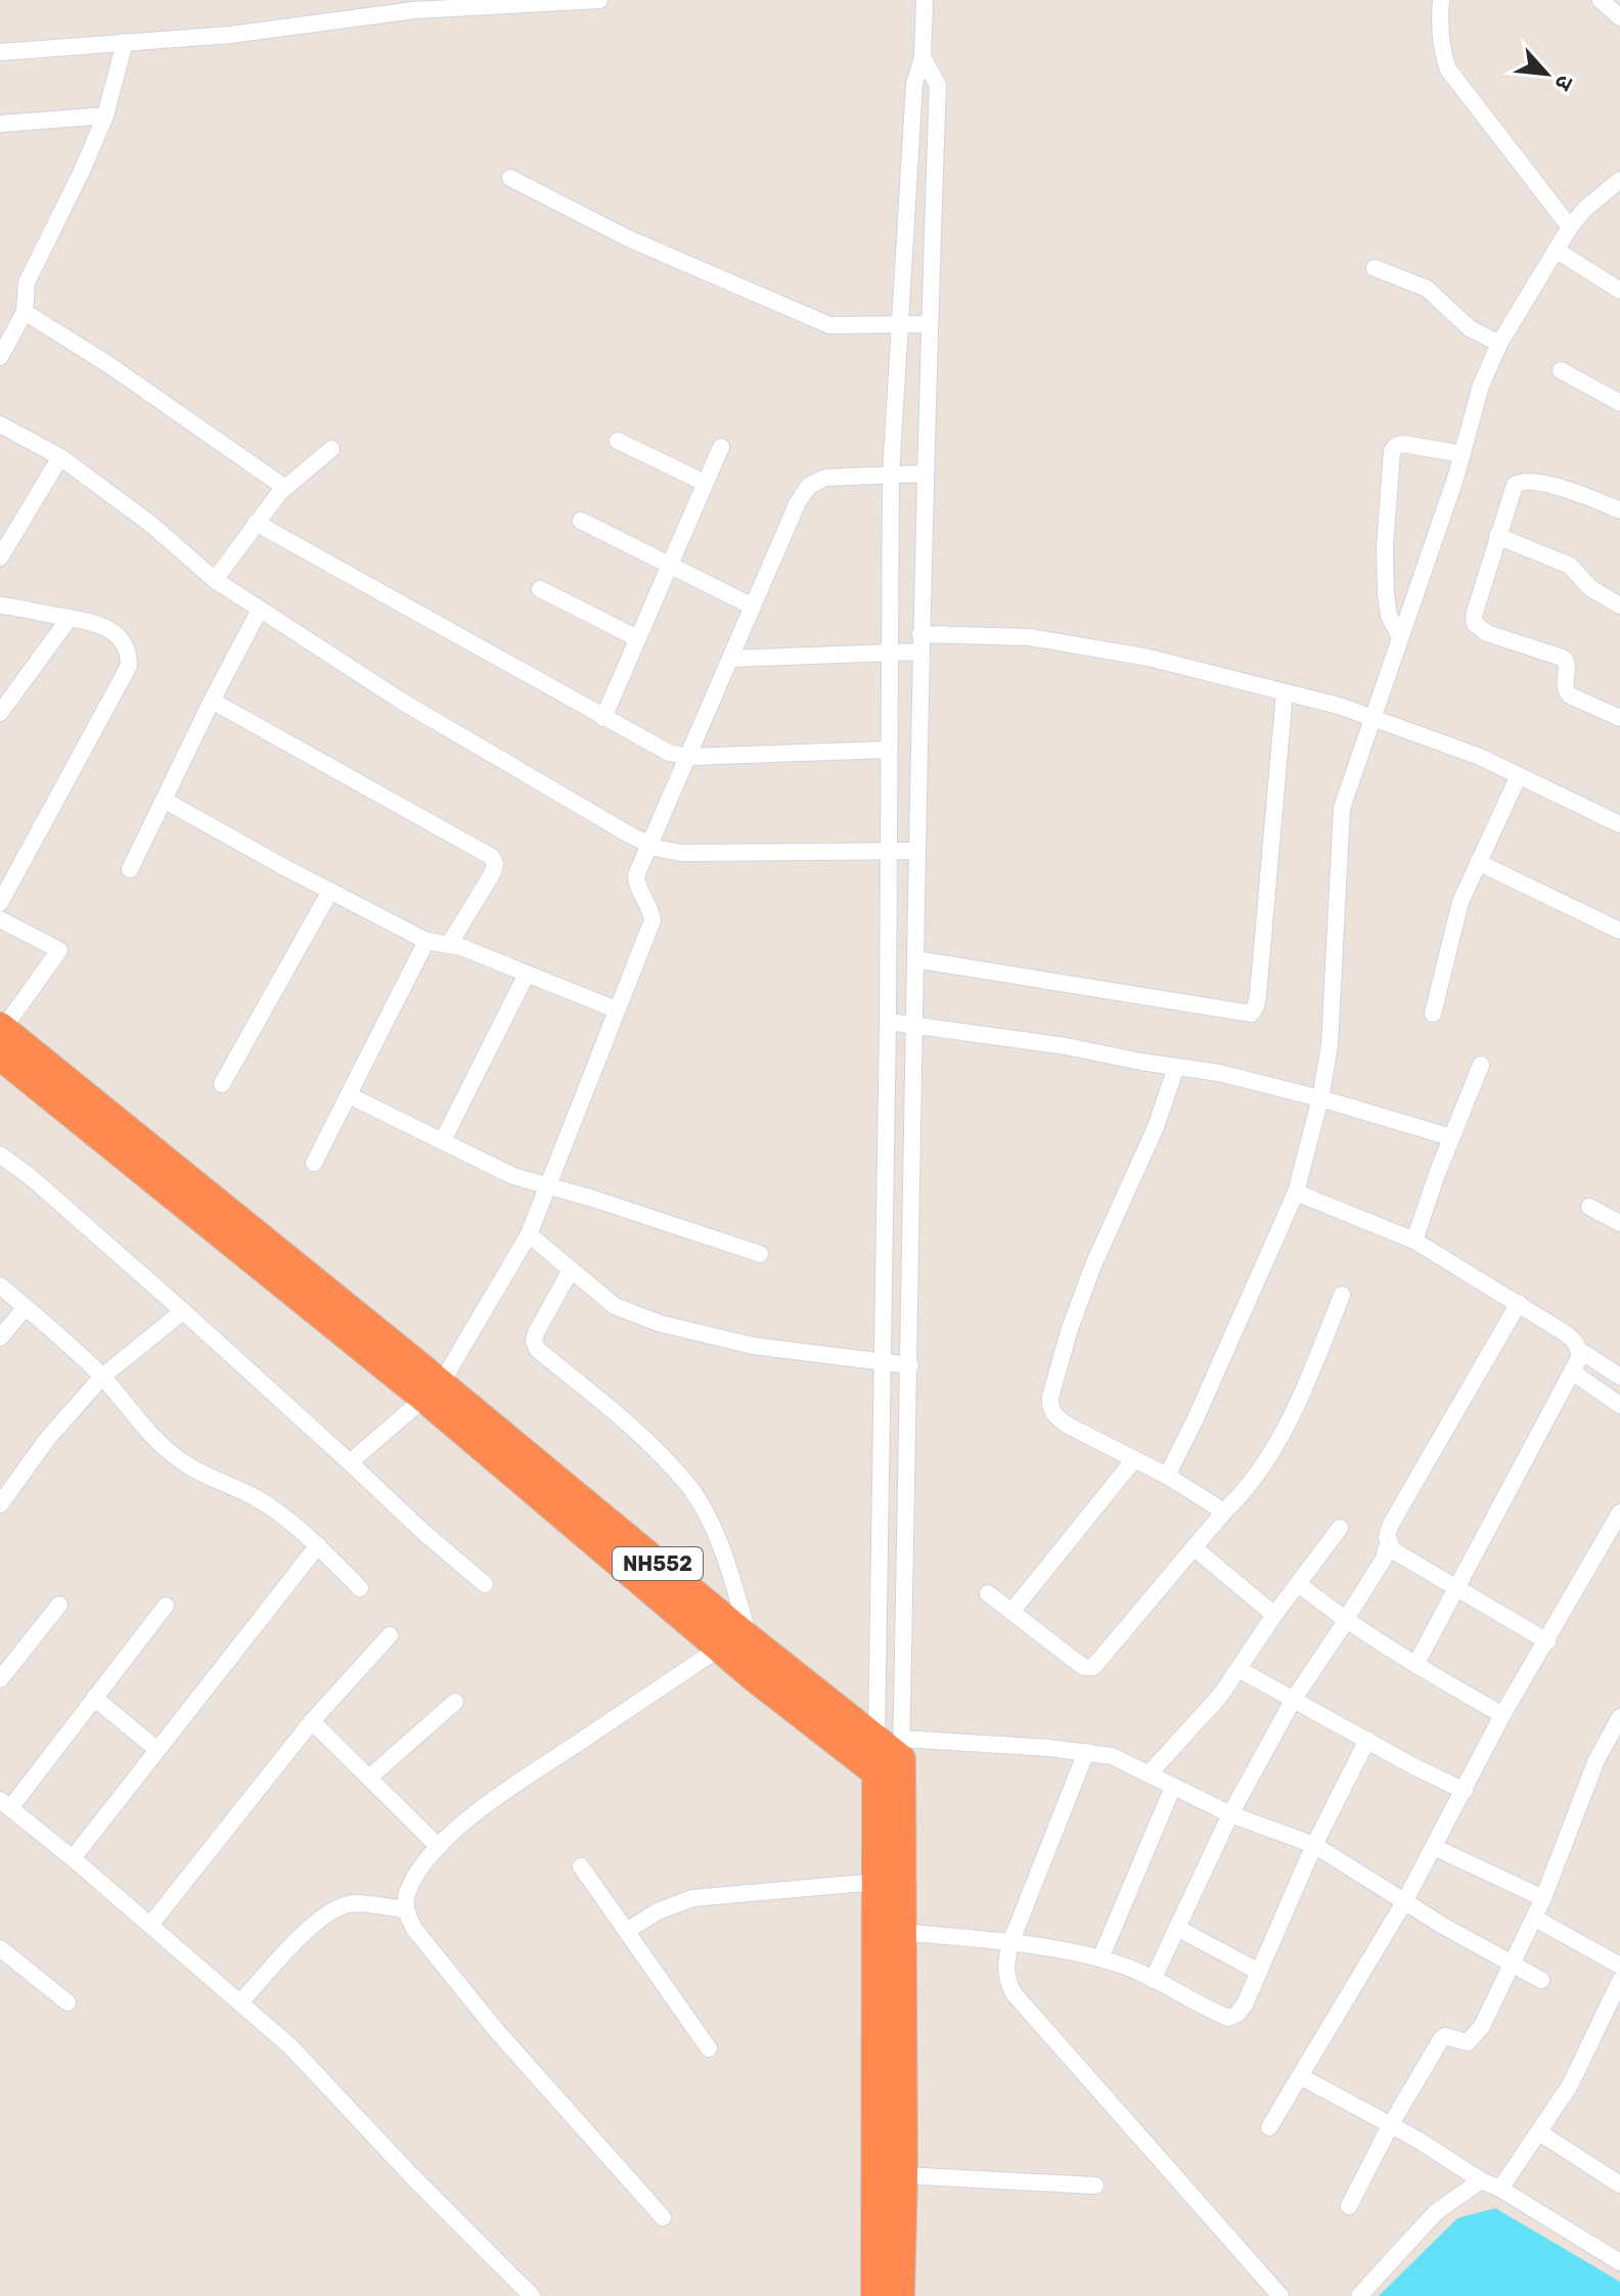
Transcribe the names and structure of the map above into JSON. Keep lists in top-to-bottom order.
{
  "streets": {
    "highway": ["NH552"]
  },
  "north": "bottom right"
}
